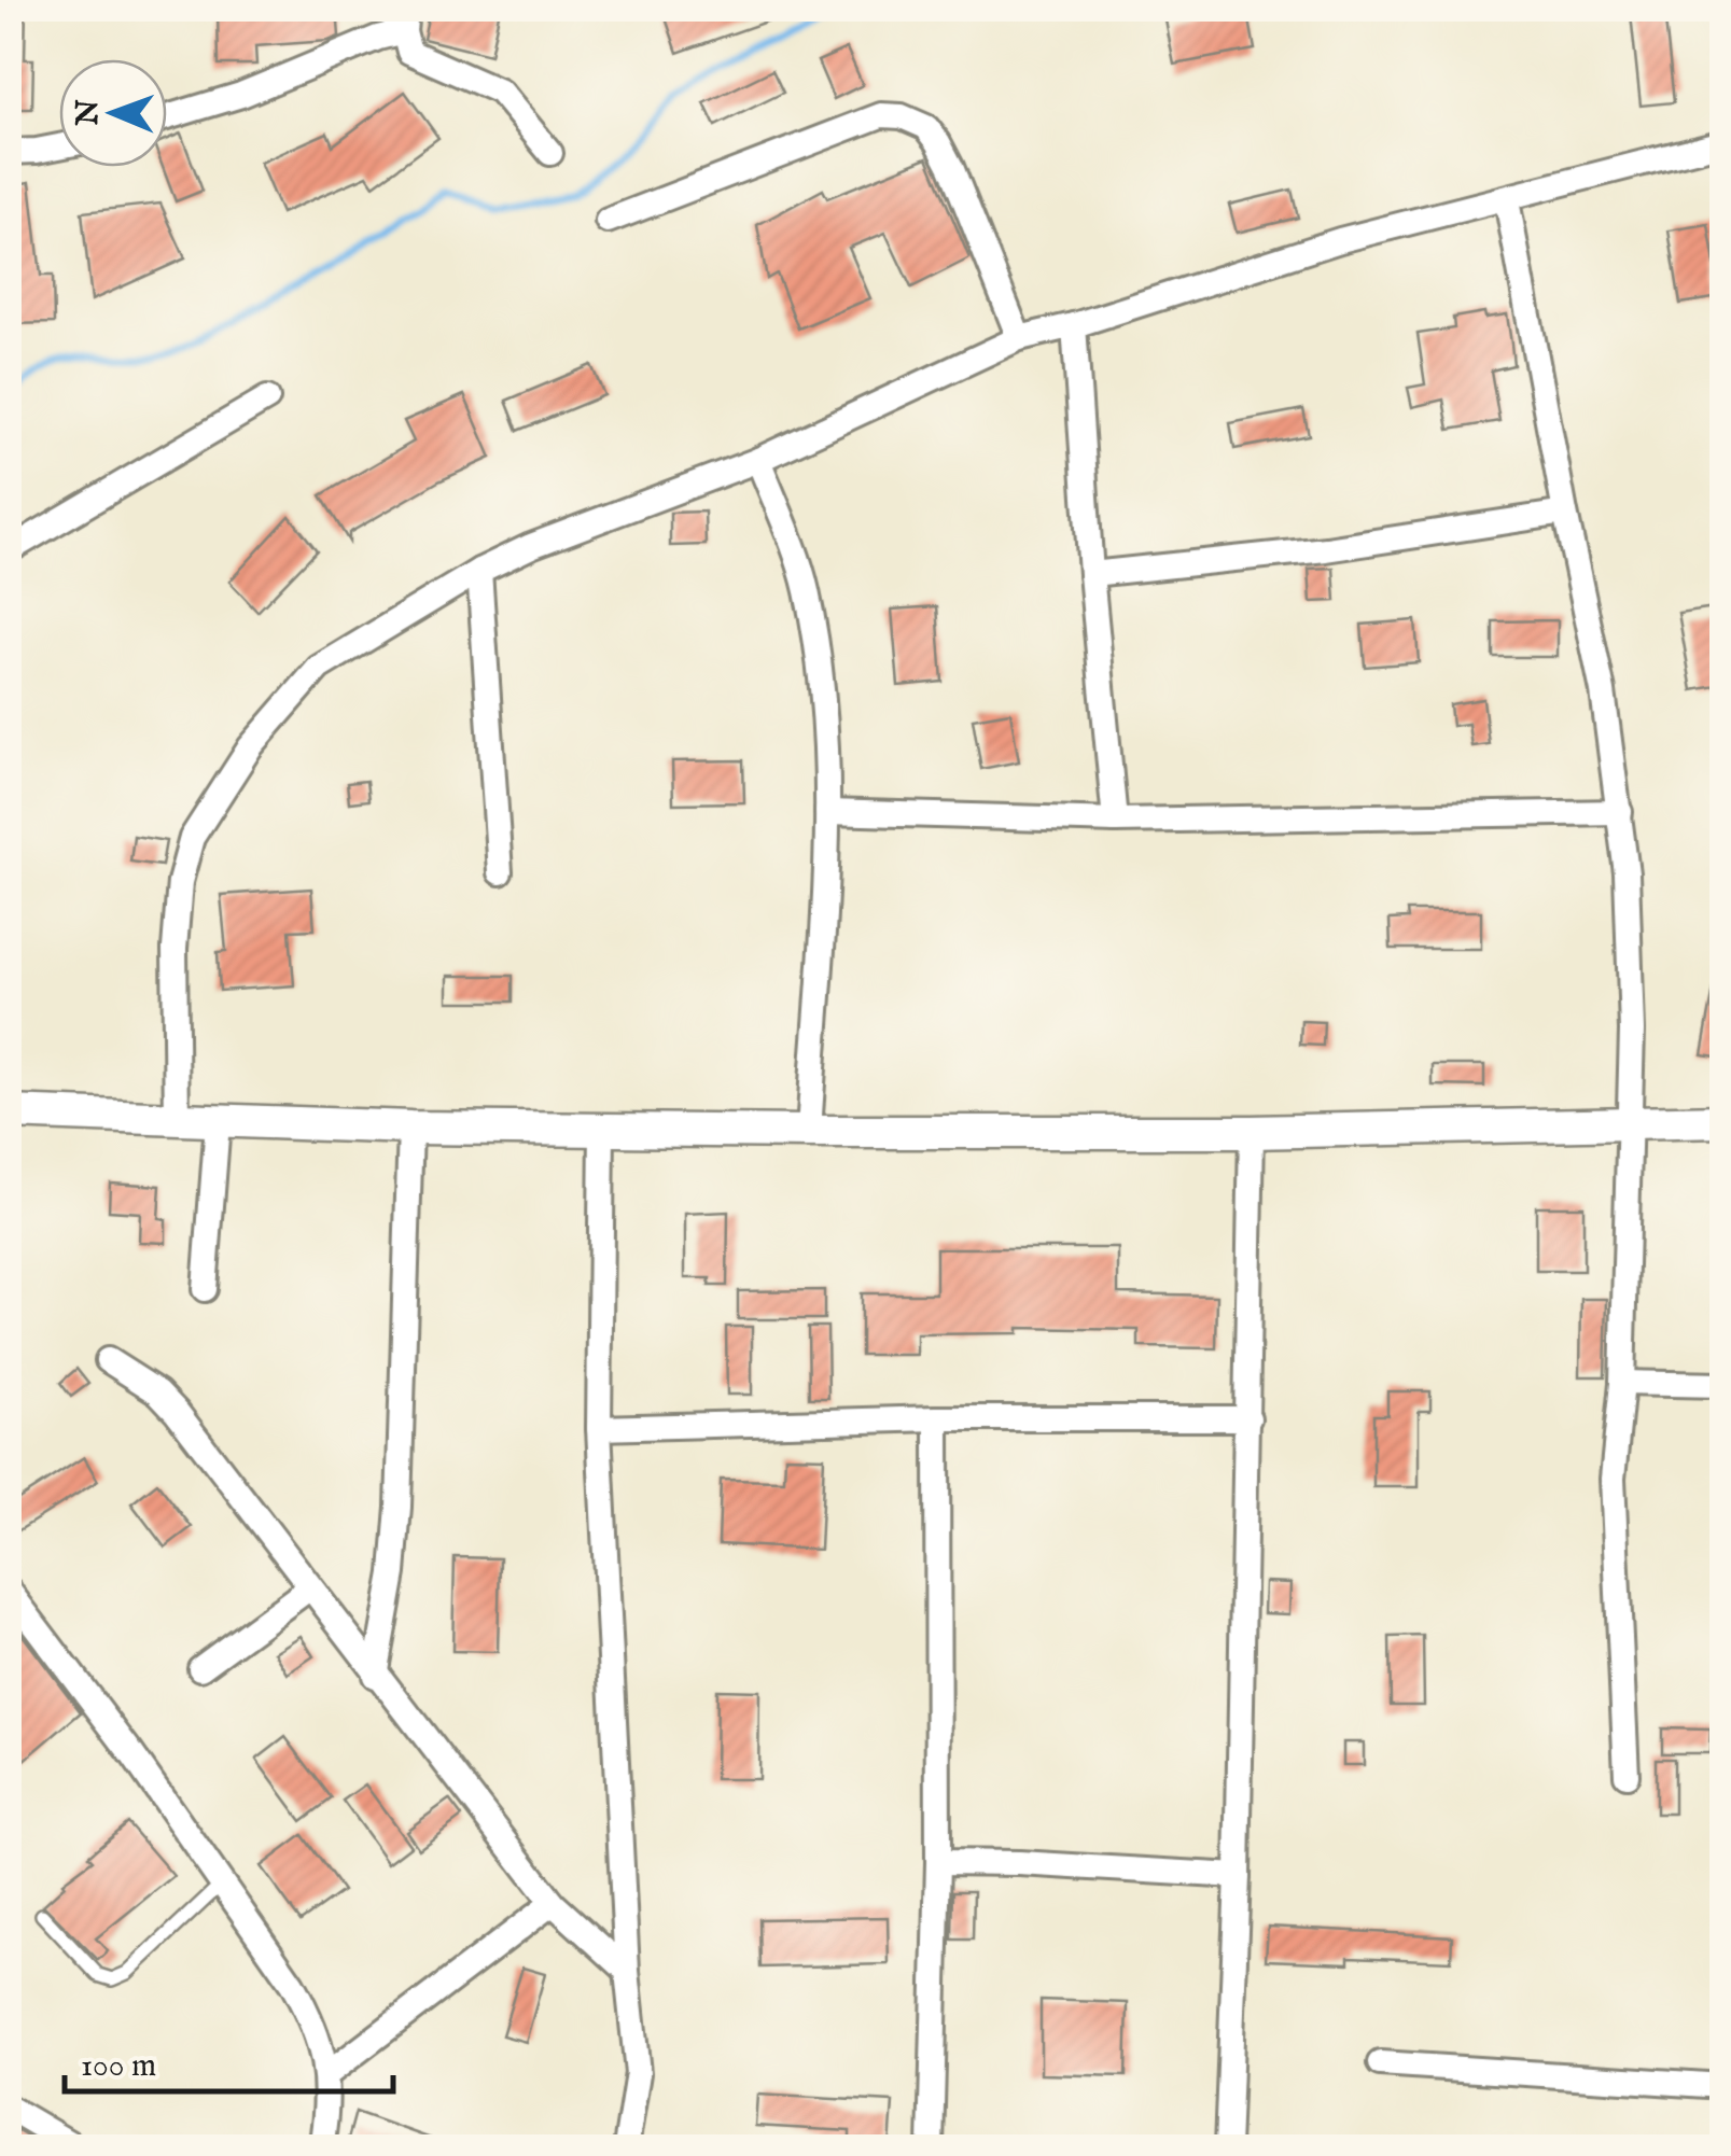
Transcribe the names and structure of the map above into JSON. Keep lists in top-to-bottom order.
{
  "scale_bar": "100 m",
  "north": "left"
}
